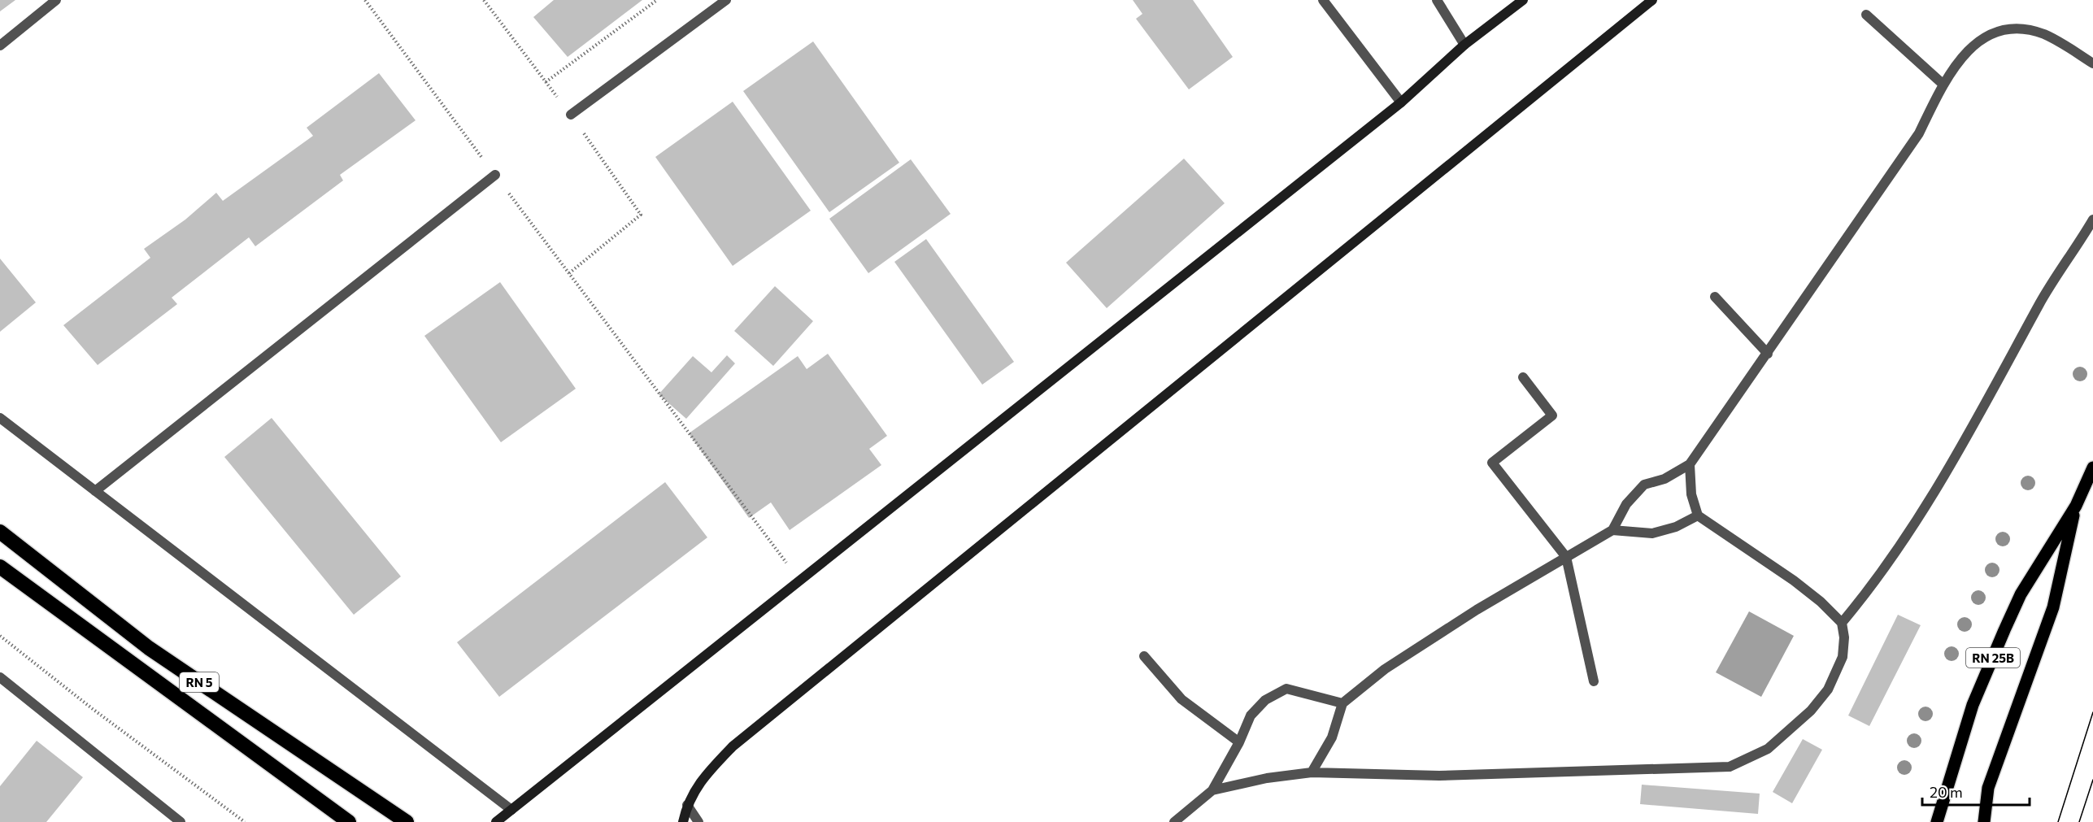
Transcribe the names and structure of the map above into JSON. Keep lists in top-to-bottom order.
{
  "streets": {
    "highway": ["RN 5"],
    "main road": ["RN 25B"]
  },
  "scale_bar": "20 m"
}
